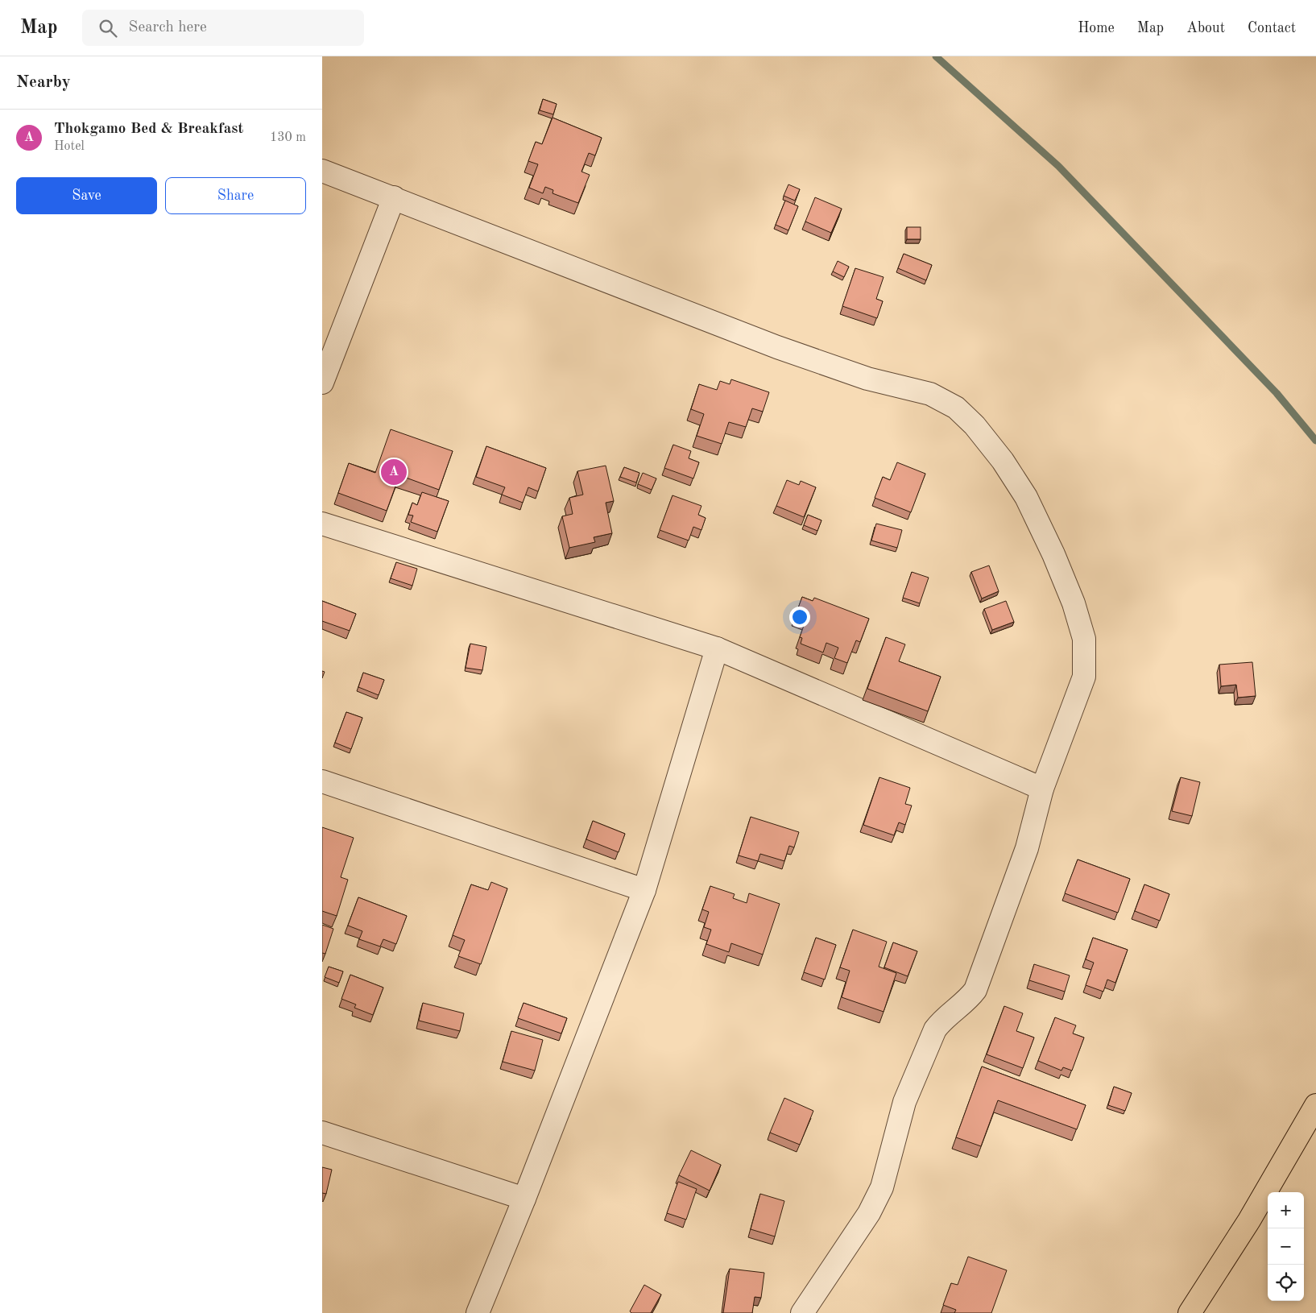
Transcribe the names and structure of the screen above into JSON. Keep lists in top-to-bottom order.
{
  "page": {
    "header": "Map",
    "search": "Search here",
    "nav": [
      "Home",
      "Map",
      "About",
      "Contact"
    ],
    "heading": "Nearby",
    "list": [
      {
        "mark": "A",
        "name": "Thokgamo Bed & Breakfast",
        "note": "Hotel",
        "value": "130 m"
      }
    ],
    "buttons": ["Save", "Share"],
    "pins": "A",
    "map_buttons": ["+", "−"]
  }
}
